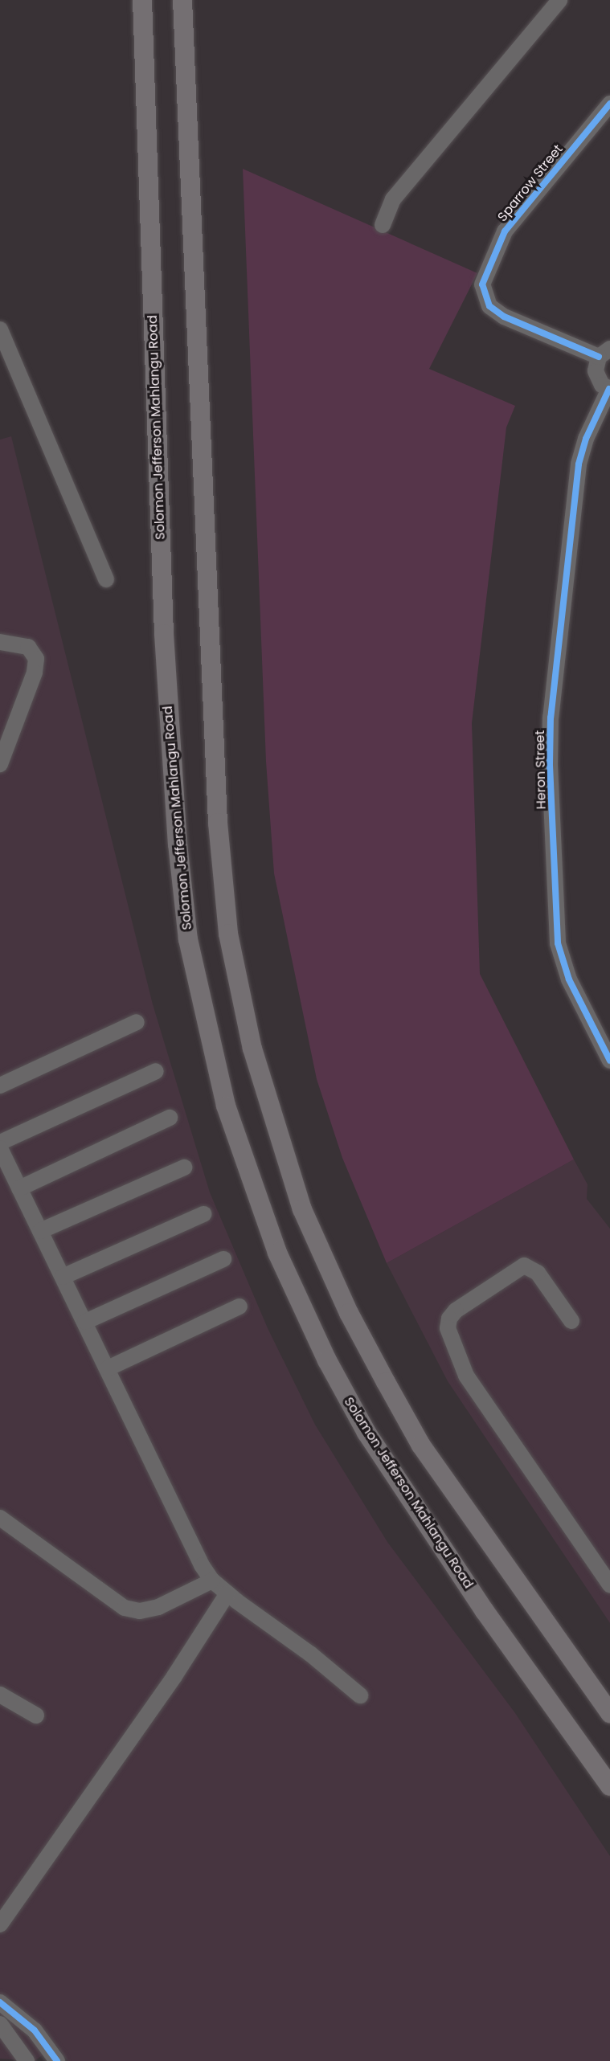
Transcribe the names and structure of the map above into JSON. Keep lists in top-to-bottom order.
{
  "streets": {
    "main road": ["Solomon Jefferson Mahlangu Road"],
    "street": ["Sparrow Street", "Heron Street"]
  }
}
